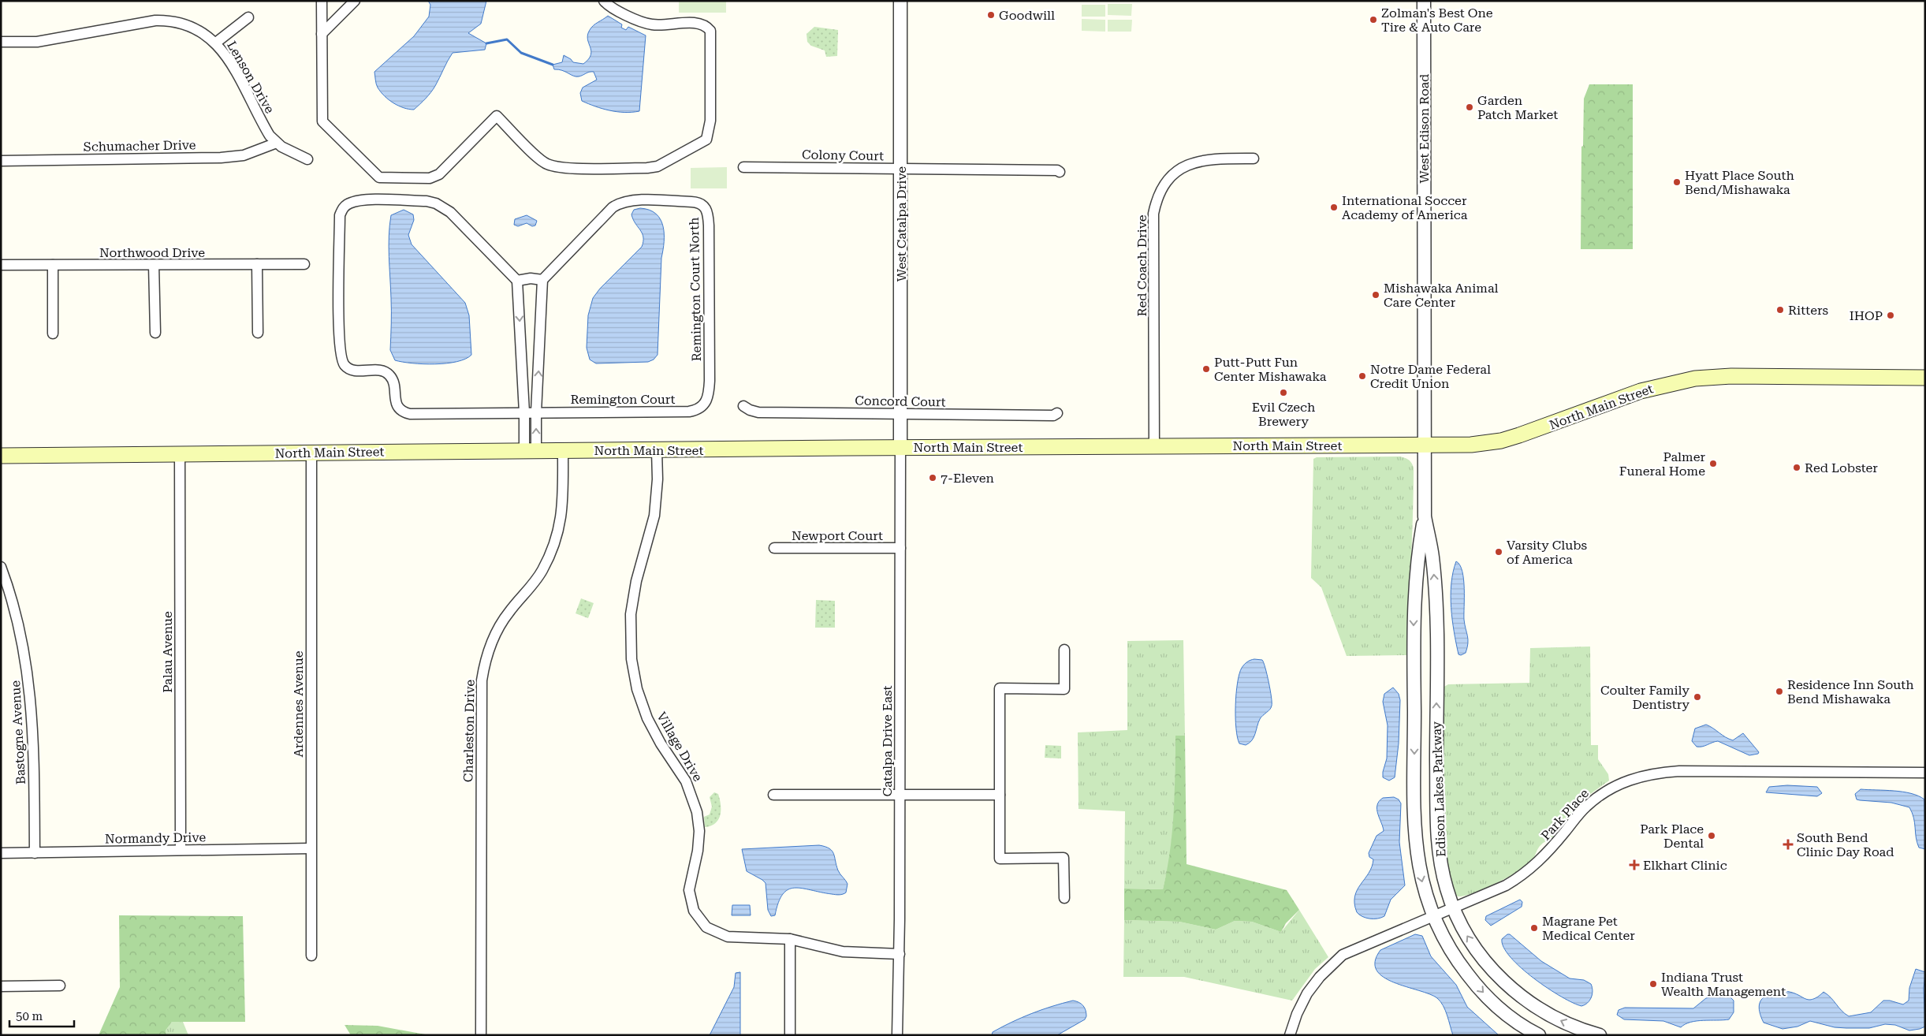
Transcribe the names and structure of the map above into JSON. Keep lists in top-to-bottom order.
{
  "streets": {
    "main road": ["North Main Street"],
    "street": [
      "Lenson Drive",
      "West Edison Road",
      "Schumacher Drive",
      "Colony Court",
      "West Catalpa Drive",
      "Northwood Drive",
      "Red Coach Drive",
      "Remington Court North",
      "Remington Court",
      "Concord Court",
      "Newport Court",
      "Palau Avenue",
      "Ardennes Avenue",
      "Charleston Drive",
      "Bastogne Avenue",
      "Catalpa Drive East",
      "Village Drive",
      "Edison Lakes Parkway",
      "Park Place",
      "Normandy Drive"
    ]
  },
  "crossings": [
    ["Lenson Drive", "Schumacher Drive"],
    ["West Edison Road", "North Main Street"],
    ["West Edison Road", "Edison Lakes Parkway"],
    ["Colony Court", "West Catalpa Drive"],
    ["West Catalpa Drive", "Concord Court"],
    ["West Catalpa Drive", "North Main Street"],
    ["West Catalpa Drive", "Catalpa Drive East"],
    ["Red Coach Drive", "North Main Street"],
    ["Remington Court North", "Remington Court"],
    ["North Main Street", "Palau Avenue"],
    ["North Main Street", "Ardennes Avenue"],
    ["North Main Street", "Charleston Drive"],
    ["North Main Street", "Catalpa Drive East"],
    ["North Main Street", "Village Drive"],
    ["North Main Street", "Edison Lakes Parkway"],
    ["Newport Court", "Catalpa Drive East"],
    ["Palau Avenue", "Normandy Drive"],
    ["Ardennes Avenue", "Normandy Drive"],
    ["Bastogne Avenue", "Normandy Drive"],
    ["Catalpa Drive East", "Village Drive"],
    ["Edison Lakes Parkway", "Park Place"]
  ],
  "places": {
    "other": [
      "Goodwill",
      "Zolman's Best One Tire & Auto Care",
      "Garden Patch Market",
      "Hyatt Place South Bend/Mishawaka",
      "International Soccer Academy of America",
      "Mishawaka Animal Care Center",
      "Ritters",
      "IHOP",
      "Putt-Putt Fun Center Mishawaka",
      "Notre Dame Federal Credit Union",
      "Evil Czech Brewery",
      "Palmer Funeral Home",
      "Red Lobster",
      "7-Eleven",
      "Varsity Clubs of America",
      "Residence Inn South Bend Mishawaka",
      "Coulter Family Dentistry",
      "Park Place Dental",
      "Magrane Pet Medical Center",
      "Indiana Trust Wealth Management"
    ],
    "health": ["South Bend Clinic Day Road", "Elkhart Clinic"]
  },
  "scale_bar": "50 m"
}
